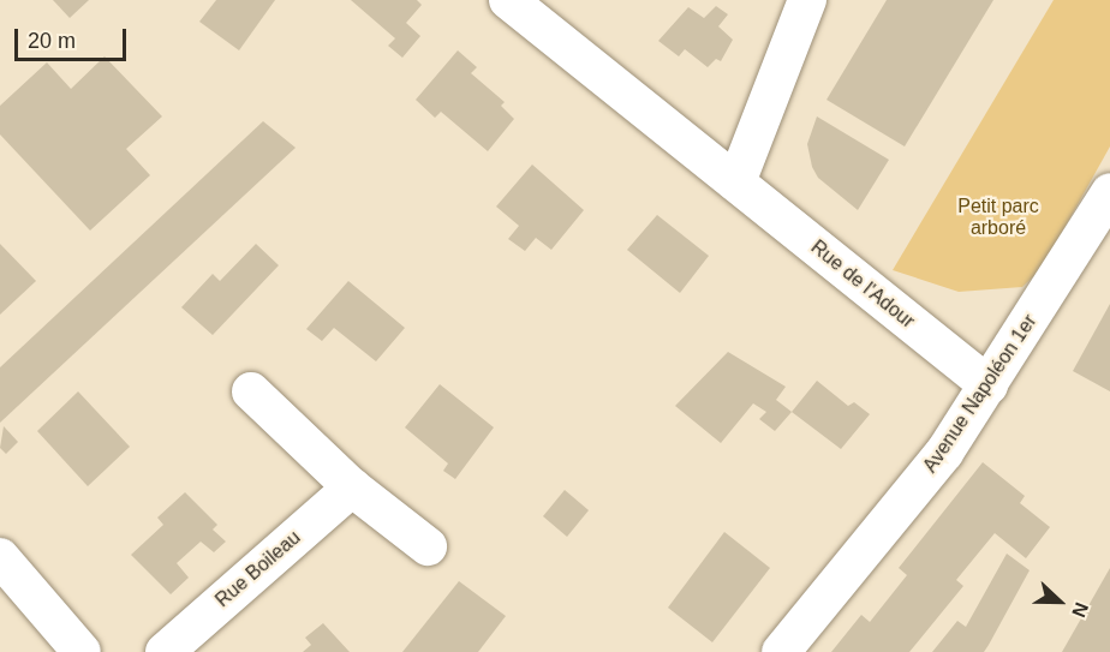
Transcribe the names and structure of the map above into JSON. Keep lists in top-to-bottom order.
{
  "streets": {
    "street": ["Rue de l'Adour", "Avenue Napoléon 1er", "Rue Boileau"]
  },
  "crossings": [
    ["Rue de l'Adour", "Avenue Napoléon 1er"]
  ],
  "parks": ["Petit parc arboré"],
  "scale_bar": "20 m",
  "north": "right"
}
